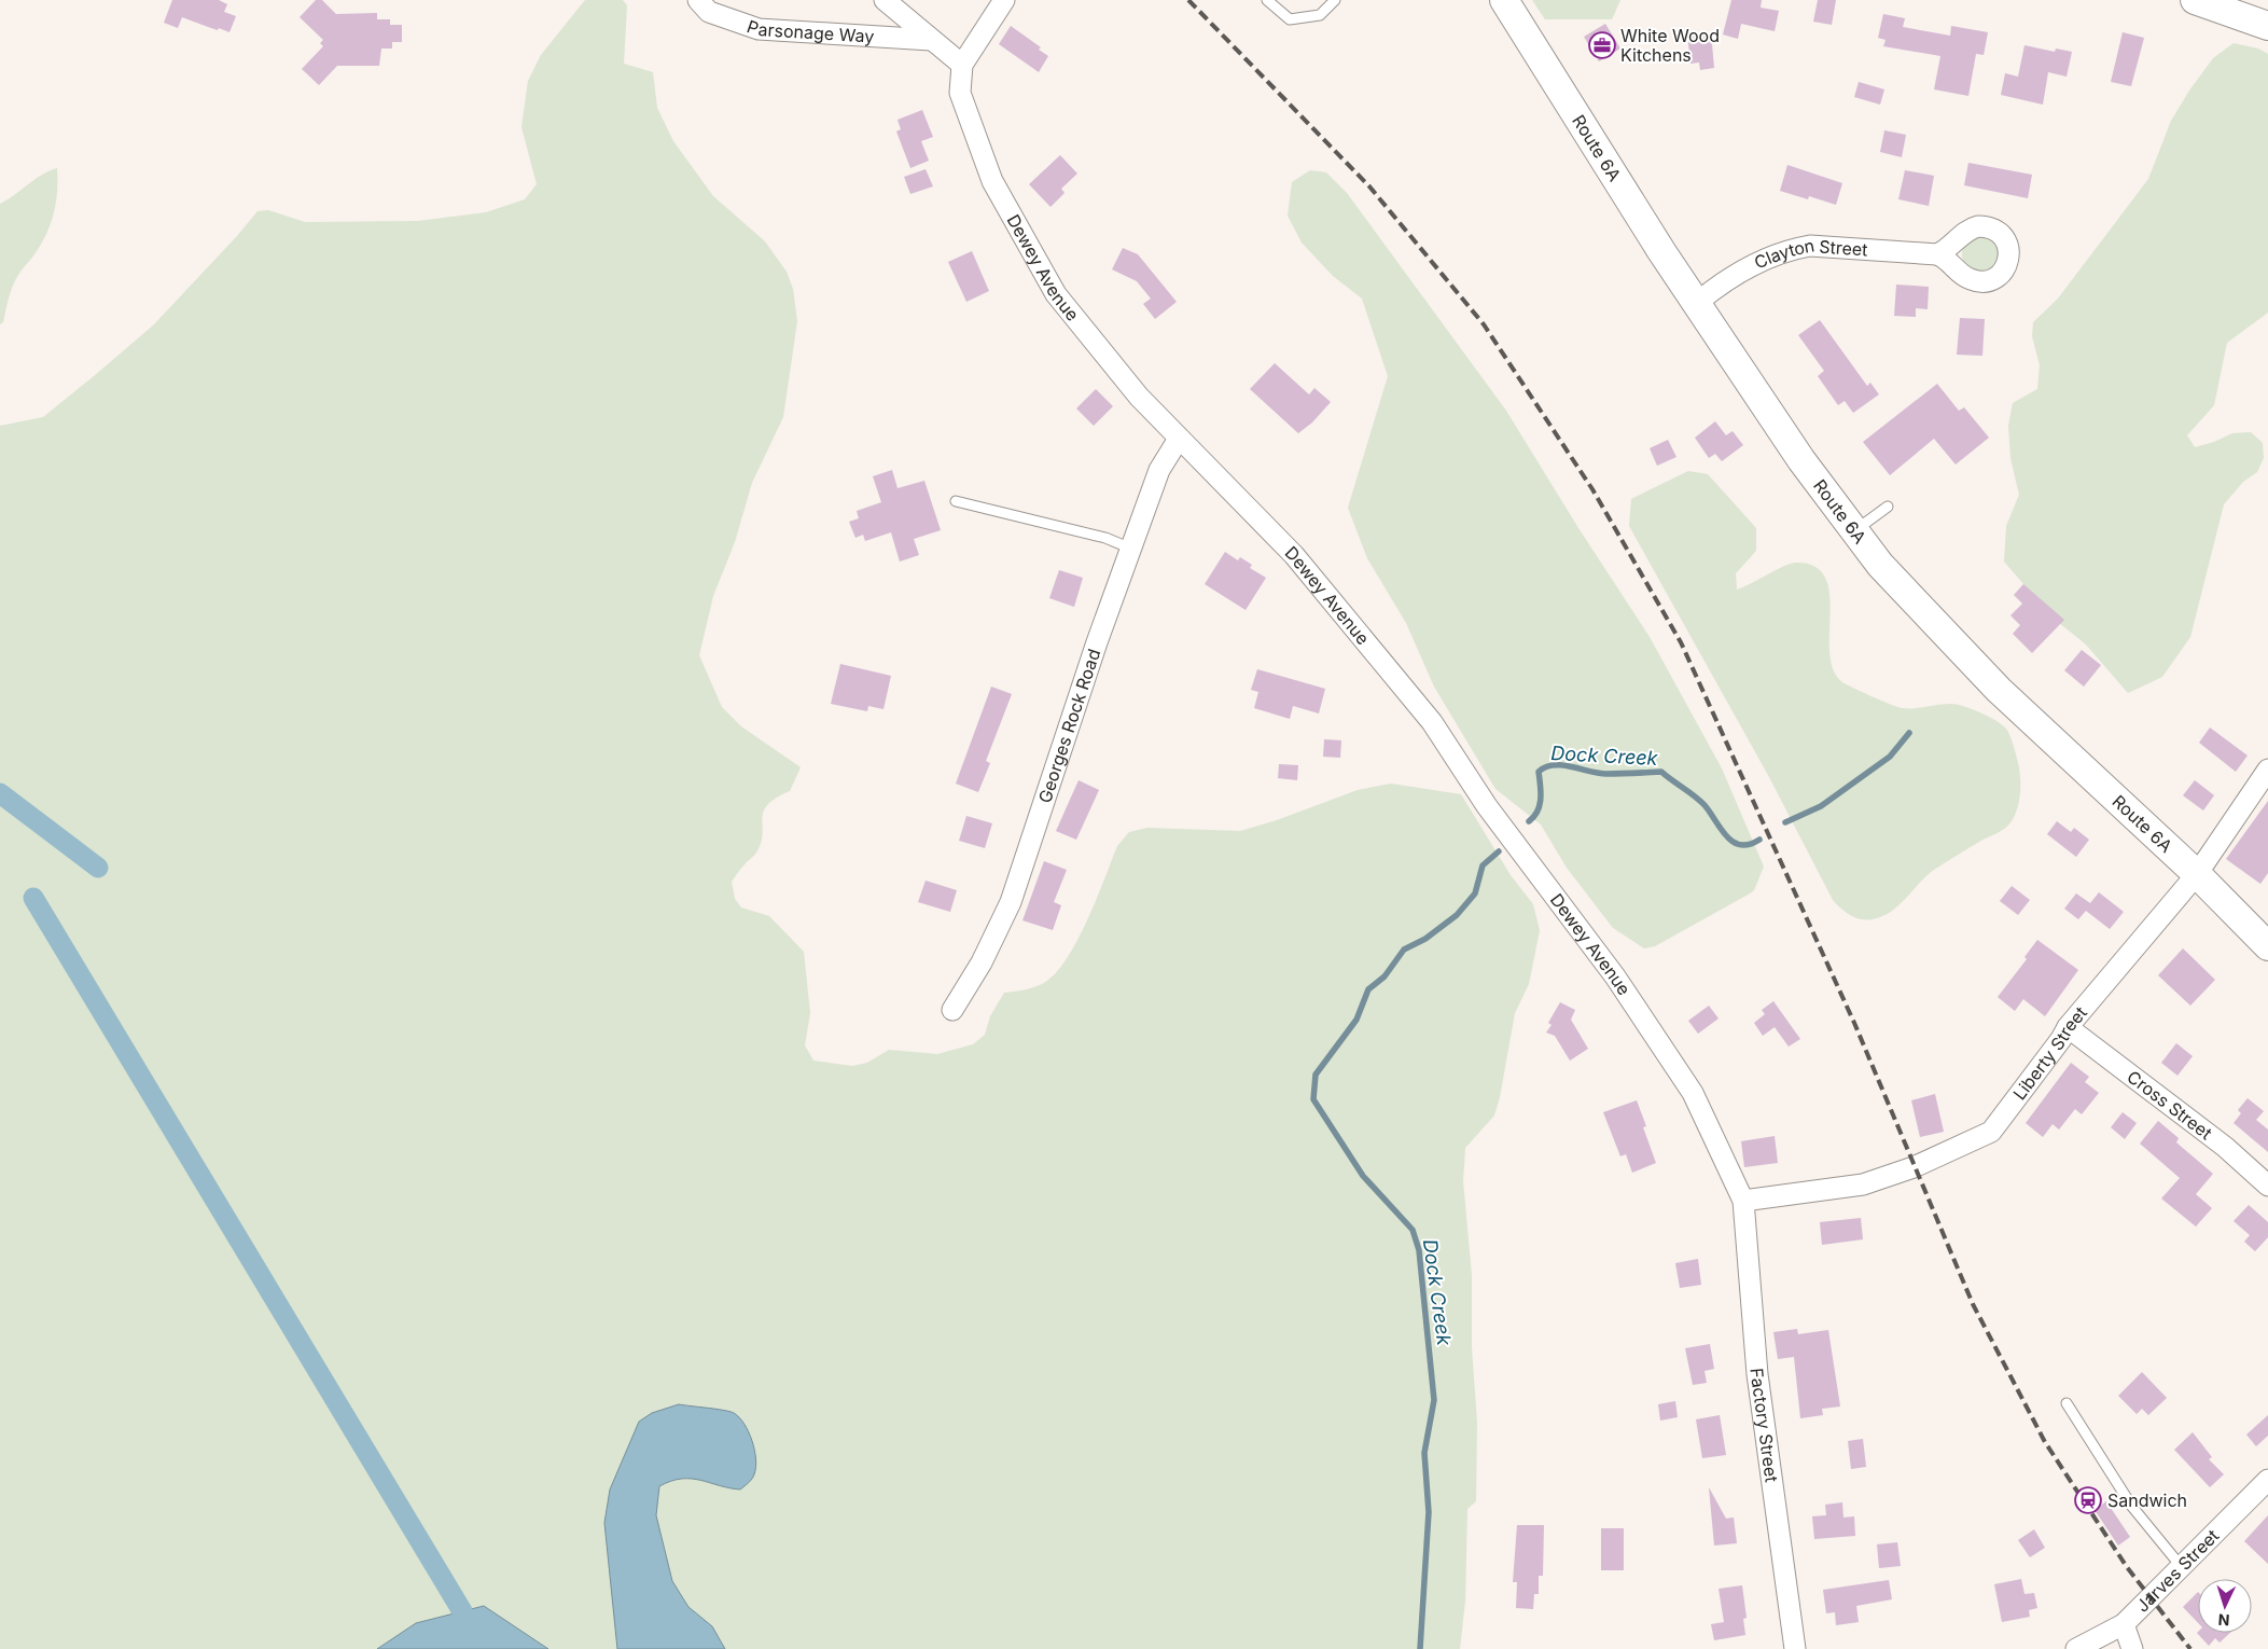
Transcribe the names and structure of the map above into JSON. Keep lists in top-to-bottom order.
{
  "streets": {
    "main road": ["Route 6A"],
    "street": [
      "Parsonage Way",
      "Clayton Street",
      "Dewey Avenue",
      "Georges Rock Road",
      "Liberty Street",
      "Cross Street",
      "Factory Street",
      "Jarves Street"
    ]
  },
  "crossings": [
    ["Parsonage Way", "Dewey Avenue"],
    ["Route 6A", "Clayton Street"],
    ["Route 6A", "Liberty Street"],
    ["Dewey Avenue", "Georges Rock Road"],
    ["Dewey Avenue", "Liberty Street"],
    ["Dewey Avenue", "Factory Street"],
    ["Liberty Street", "Cross Street"],
    ["Liberty Street", "Factory Street"]
  ],
  "water": ["Dock Creek"],
  "places": {
    "office": ["White Wood Kitchens"],
    "station": ["Sandwich"]
  },
  "north": "bottom"
}
